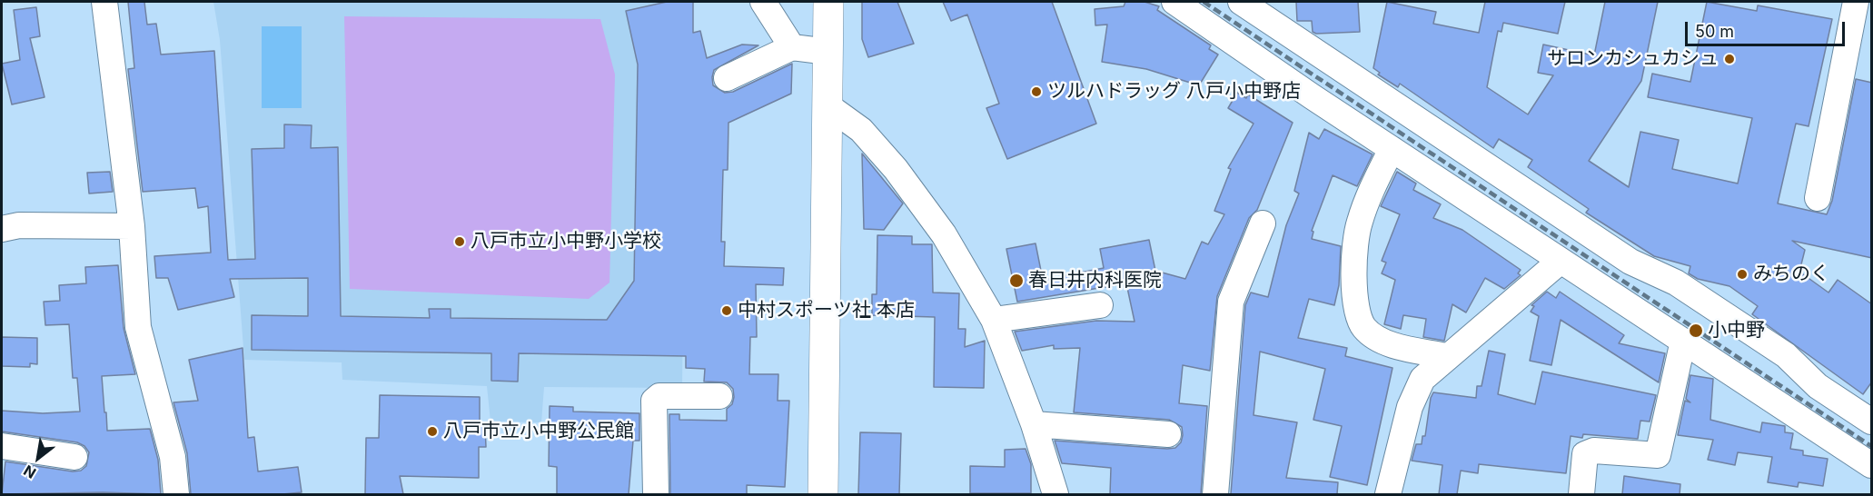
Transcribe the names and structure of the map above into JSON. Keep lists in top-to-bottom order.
{
  "places": [
    "サロンカシュカシュ",
    "ツルハドラッグ 八戸小中野店",
    "八戸市立小中野小学校",
    "みちのく",
    "春日井内科医院",
    "中村スポーツ社 本店",
    "小中野",
    "八戸市立小中野公民館"
  ],
  "scale_bar": "50 m",
  "north": "bottom left"
}
